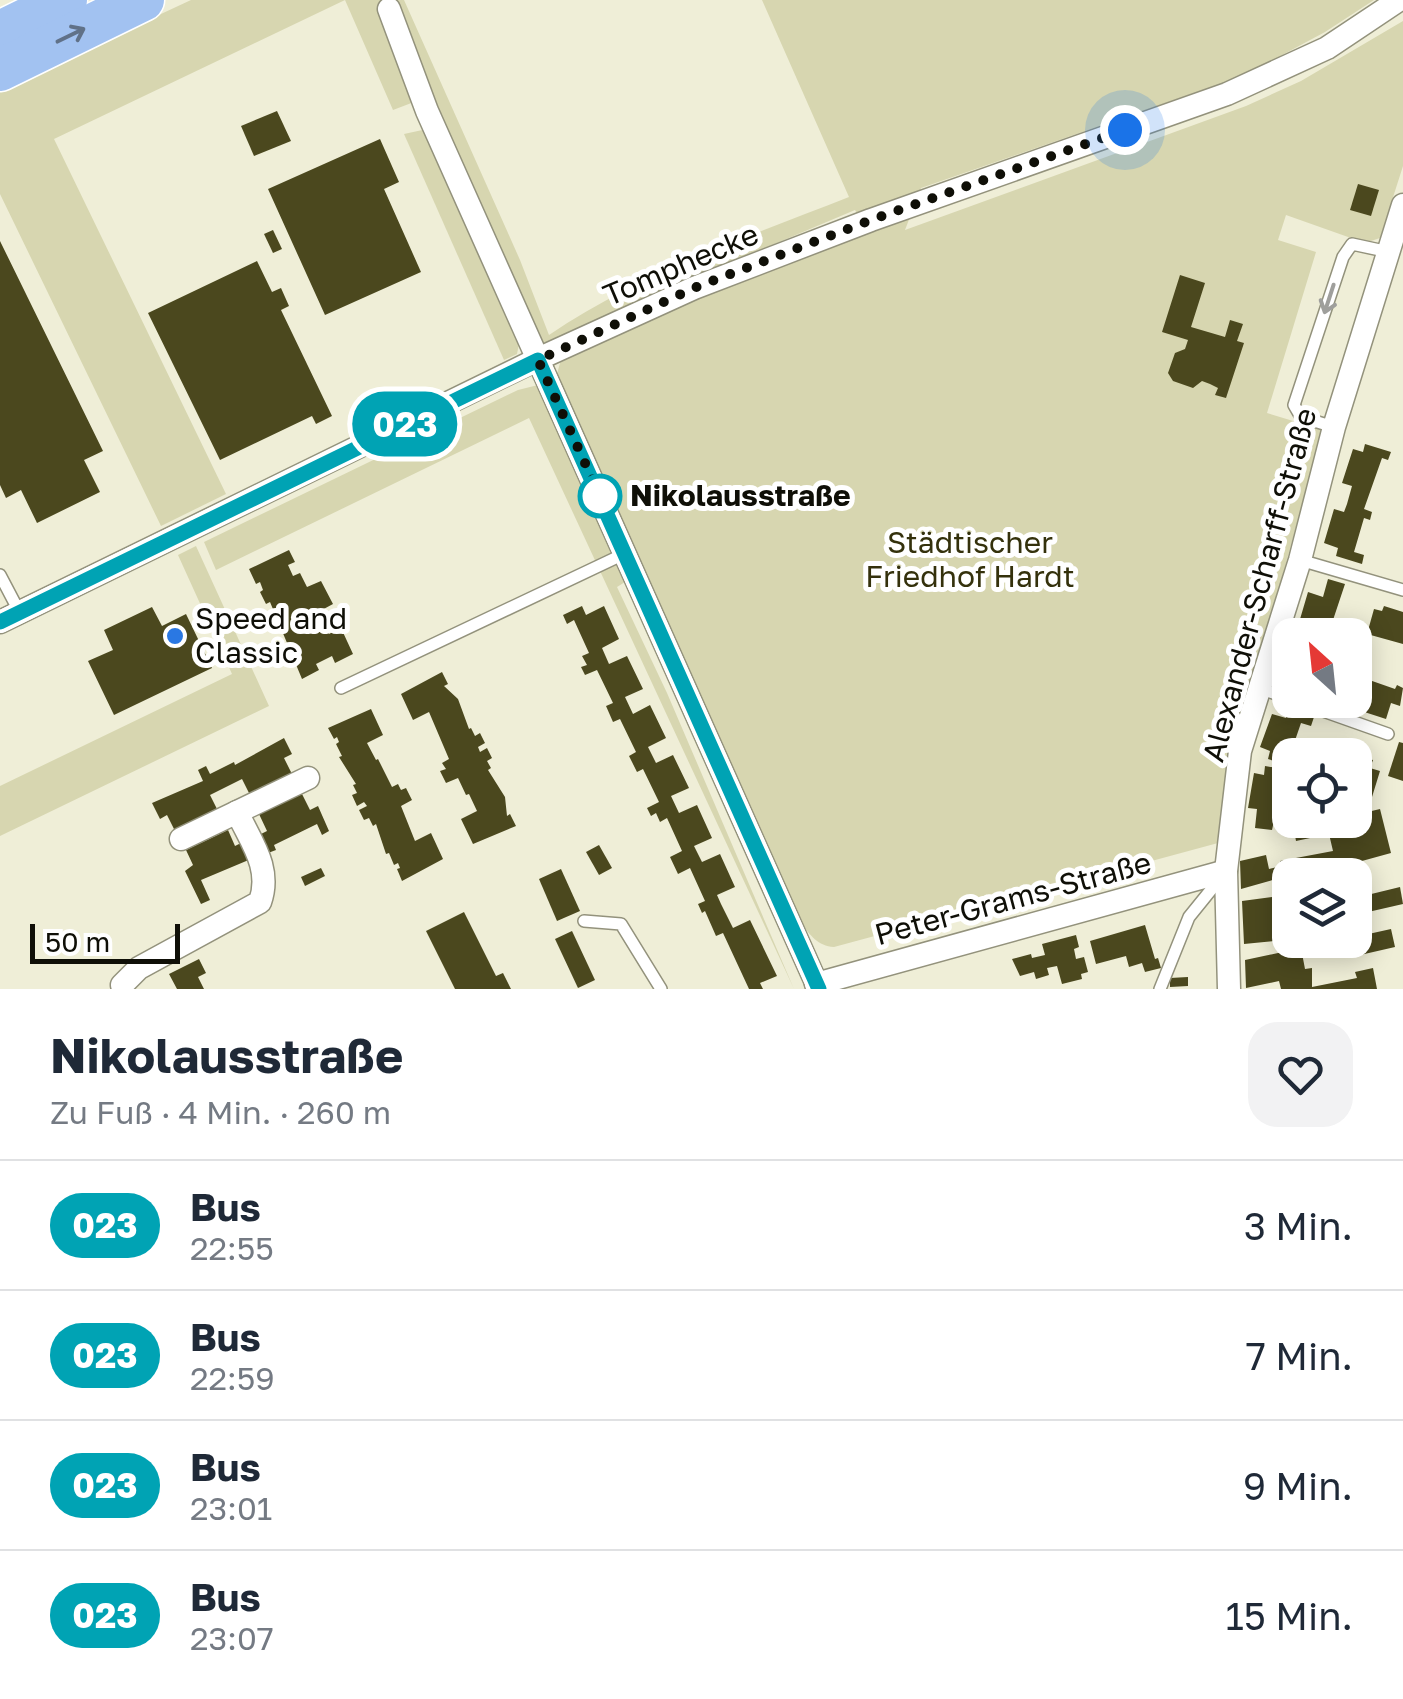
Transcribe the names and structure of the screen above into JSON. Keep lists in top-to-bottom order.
{
  "streets": {
    "street": ["Tomphecke", "Alexander-Scharff-Straße", "Peter-Grams-Straße"]
  },
  "crossings": [
    ["Alexander-Scharff-Straße", "Peter-Grams-Straße"]
  ],
  "parks": ["Städtischer Friedhof Hardt"],
  "places": ["Nikolausstraße", "Speed and Classic"],
  "lines": ["bus line 023"],
  "scale_bar": "50 m",
  "north": "top left",
  "page": {
    "on_map": "023",
    "scale": "50 m",
    "heading": ["Nikolausstraße", "Zu Fuß · 4 Min. · 260 m"],
    "list": [
      {
        "mark": "023",
        "name": "Bus",
        "note": "22:55",
        "value": "3 Min."
      },
      {
        "mark": "023",
        "name": "Bus",
        "note": "22:59",
        "value": "7 Min."
      },
      {
        "mark": "023",
        "name": "Bus",
        "note": "23:01",
        "value": "9 Min."
      },
      {
        "mark": "023",
        "name": "Bus",
        "note": "23:07",
        "value": "15 Min."
      }
    ]
  }
}
